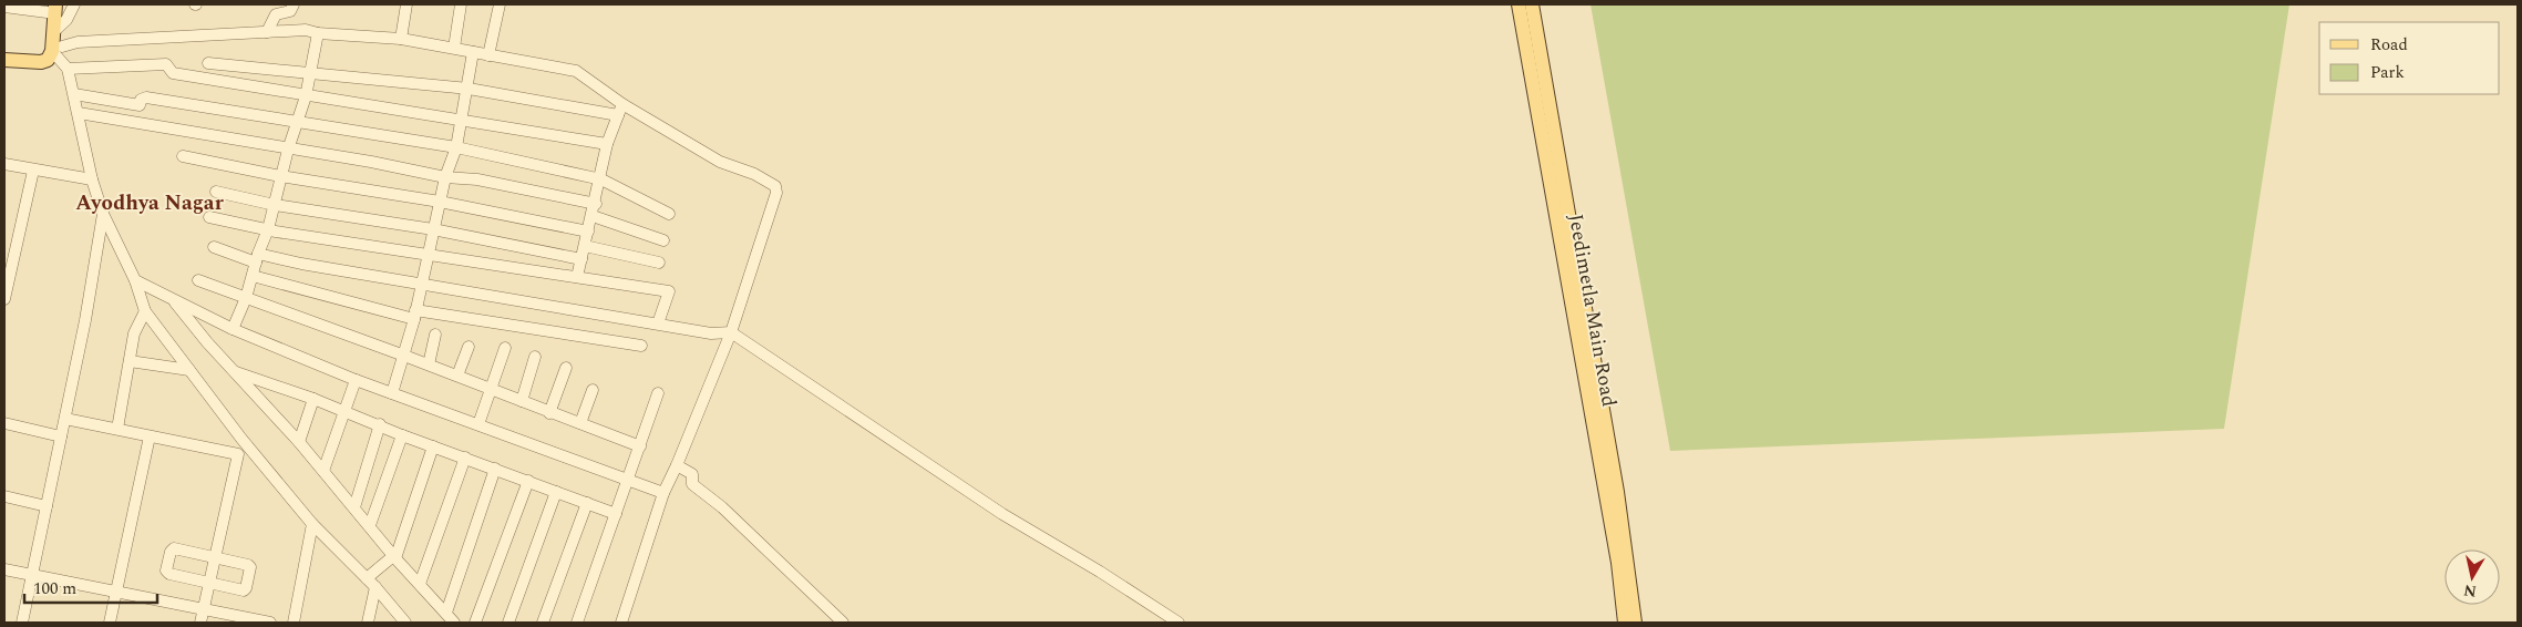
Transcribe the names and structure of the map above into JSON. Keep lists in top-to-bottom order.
{
  "streets": {
    "main road": ["Jeedimetla Main Road"]
  },
  "districts": ["Ayodhya Nagar"],
  "legend": ["Road", "Park"],
  "scale_bar": "100 m",
  "north": "bottom"
}
